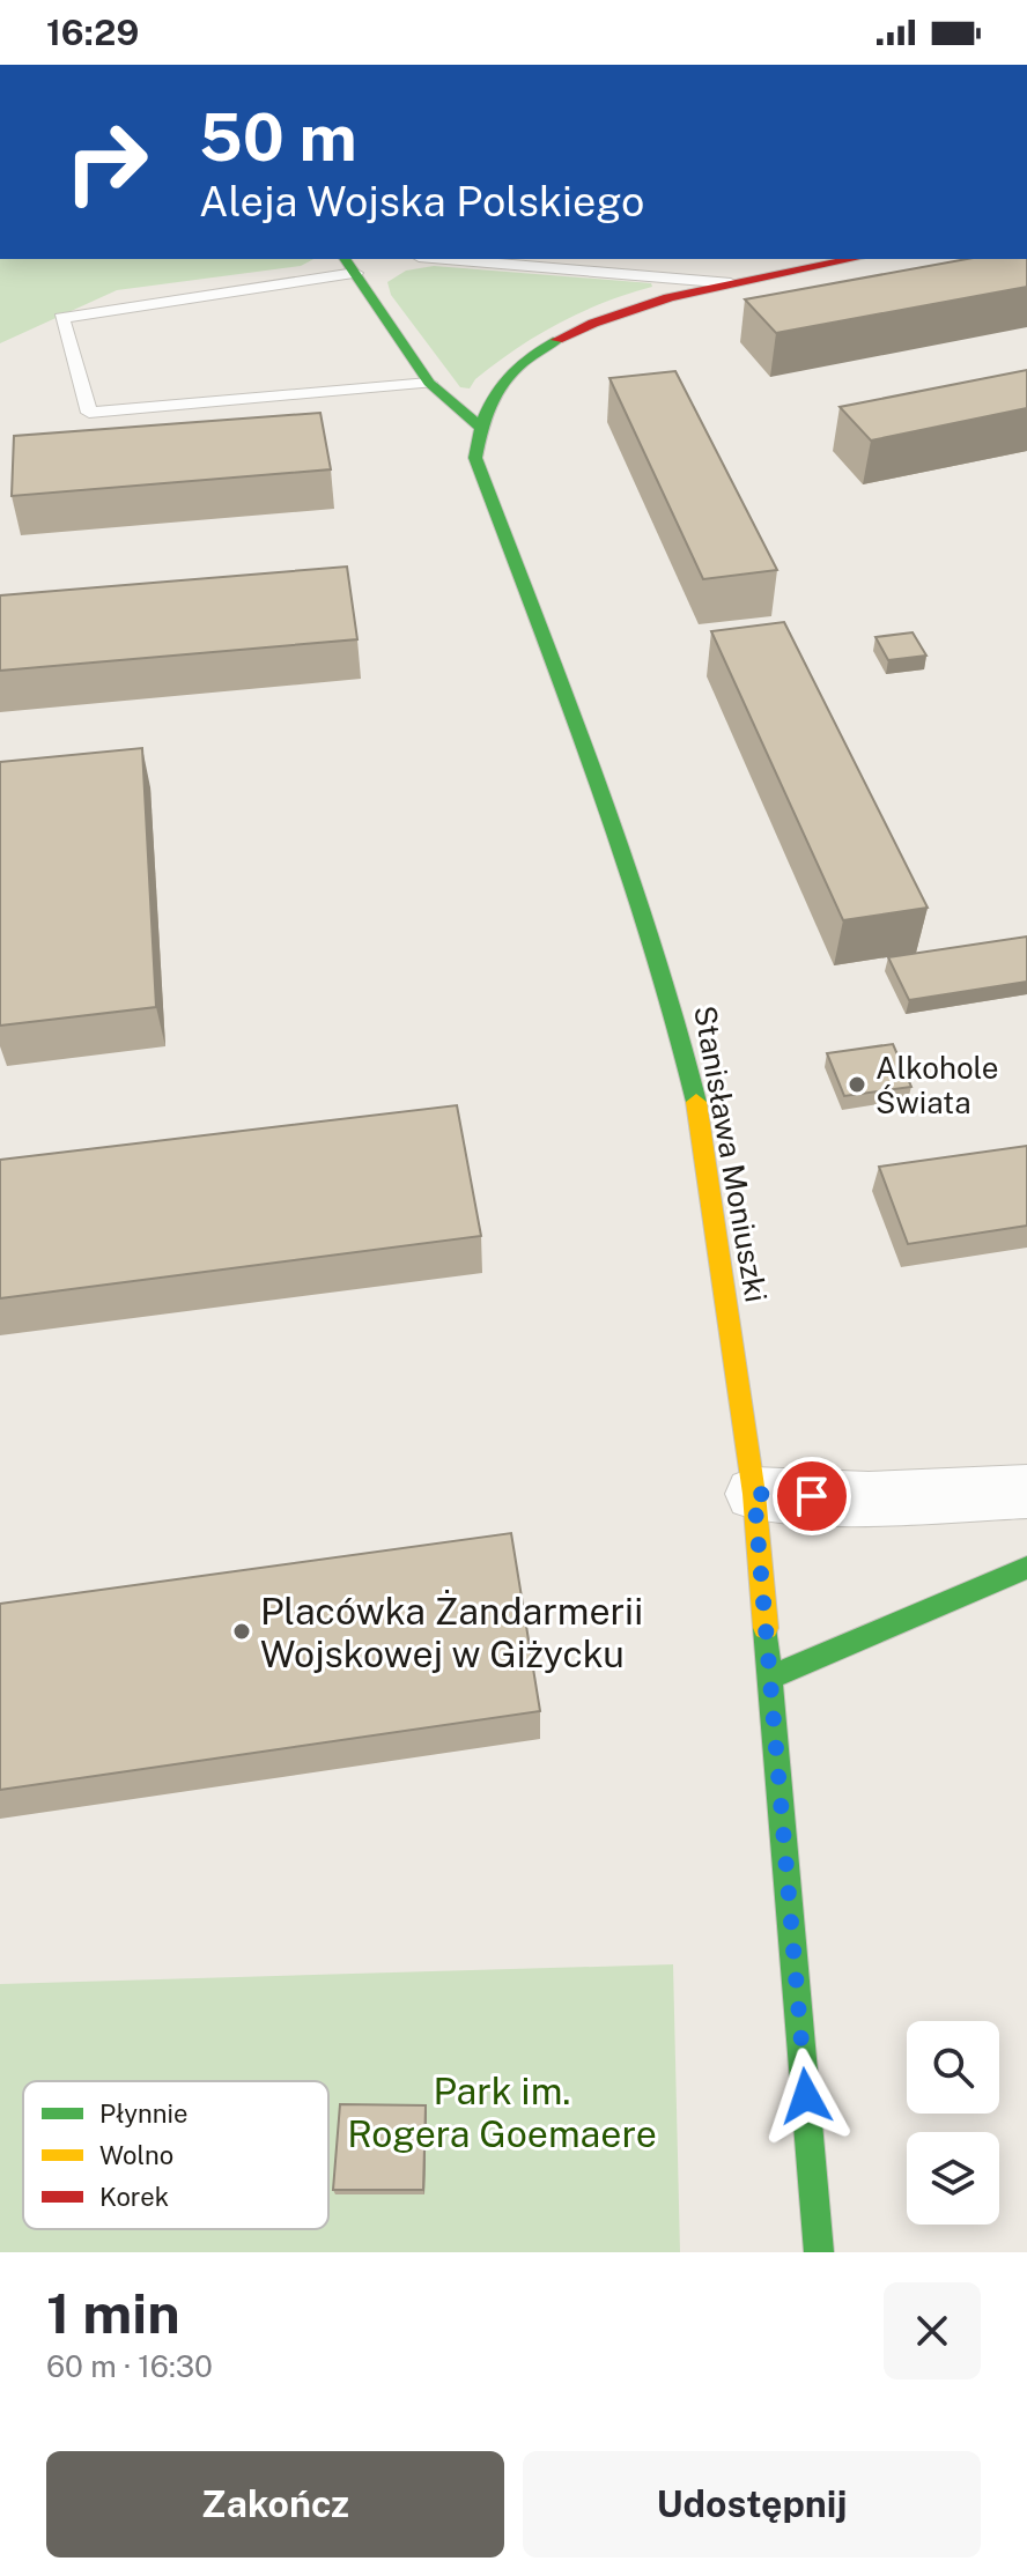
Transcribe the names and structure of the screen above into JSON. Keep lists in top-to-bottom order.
{
  "streets": {
    "street": ["Stanisława Moniuszki"]
  },
  "parks": ["Park im. Rogera Goemaere"],
  "places": ["Alkohole Świata", "Placówka Żandarmerii Wojskowej w Giżycku"],
  "legend": ["Płynnie", "Wolno", "Korek"],
  "page": {
    "status": "16:29",
    "turn": ["50 m", "Aleja Wojska Polskiego"],
    "heading": ["1 min", "60 m · 16:30"],
    "buttons": ["Zakończ", "Udostępnij"]
  }
}
